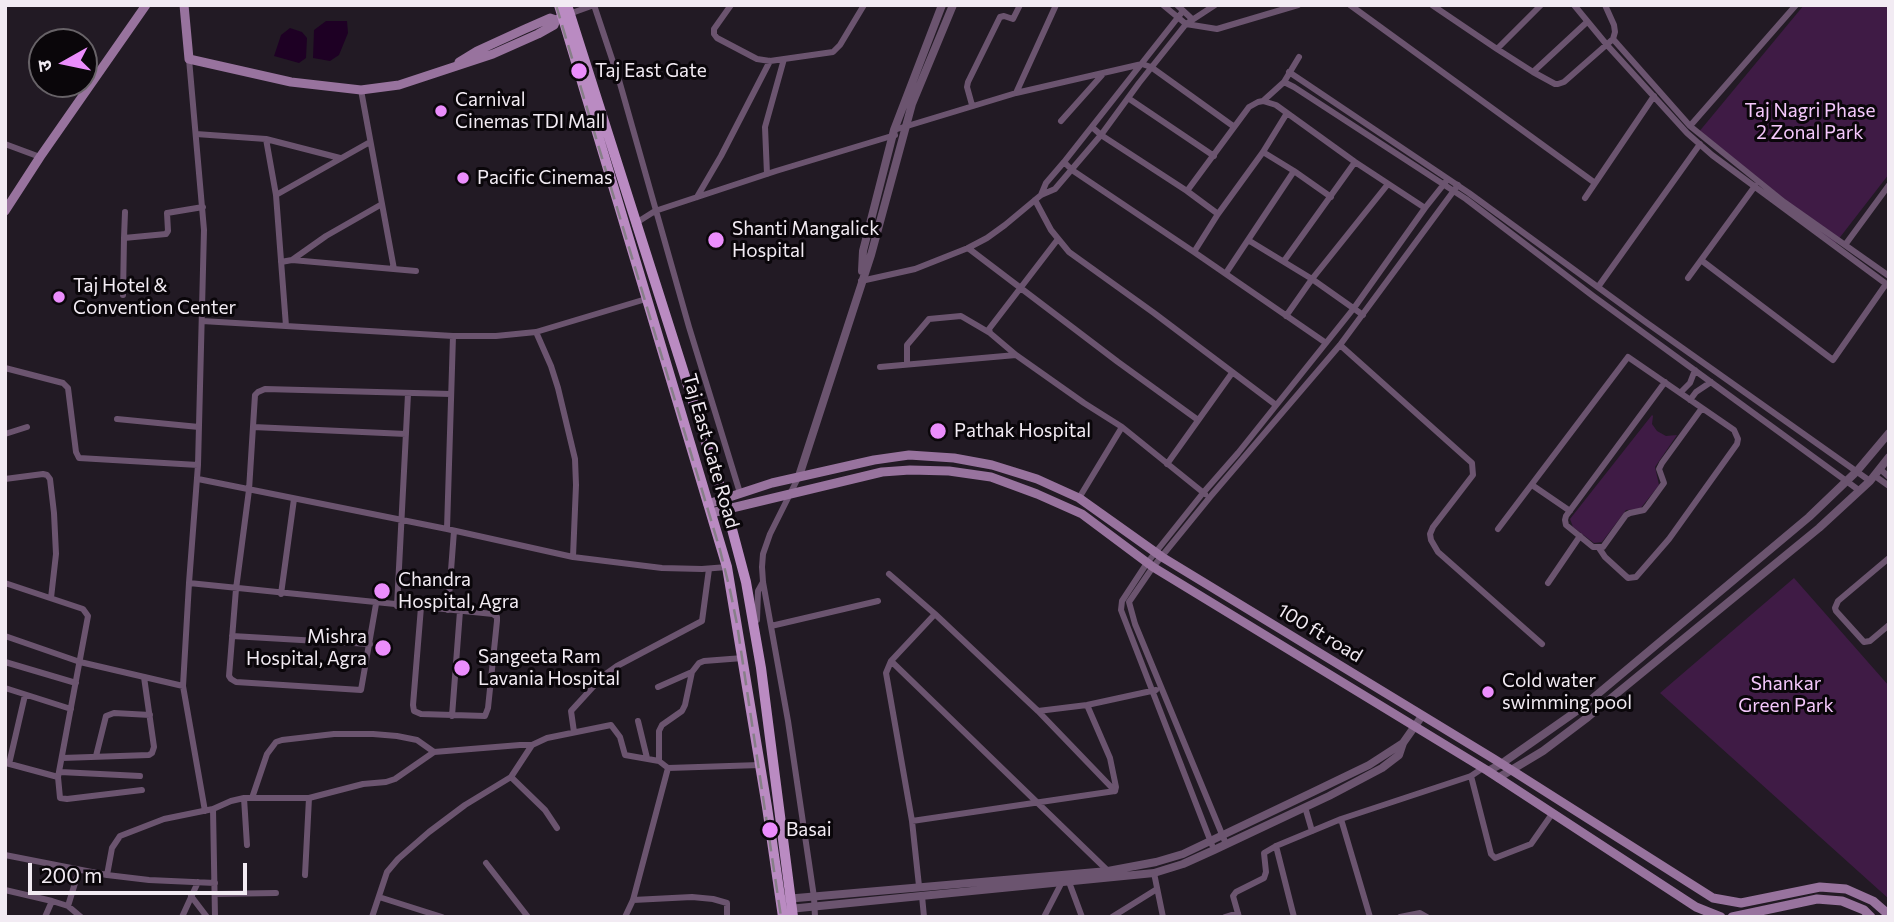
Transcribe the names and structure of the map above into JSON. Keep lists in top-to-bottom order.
{
  "streets": {
    "main road": ["Taj East Gate Road", "100 ft road"]
  },
  "crossings": [
    ["Taj East Gate Road", "100 ft road"]
  ],
  "parks": ["Taj Nagri Phase 2 Zonal Park", "Shankar Green Park"],
  "places": [
    "Taj East Gate",
    "Carnival Cinemas TDI Mall",
    "Pacific Cinemas",
    "Shanti Mangalick Hospital",
    "Taj Hotel & Convention Center",
    "Pathak Hospital",
    "Chandra Hospital, Agra",
    "Mishra Hospital, Agra",
    "Sangeeta Ram Lavania Hospital",
    "Cold water swimming pool",
    "Basai"
  ],
  "scale_bar": "200 m",
  "north": "left"
}
